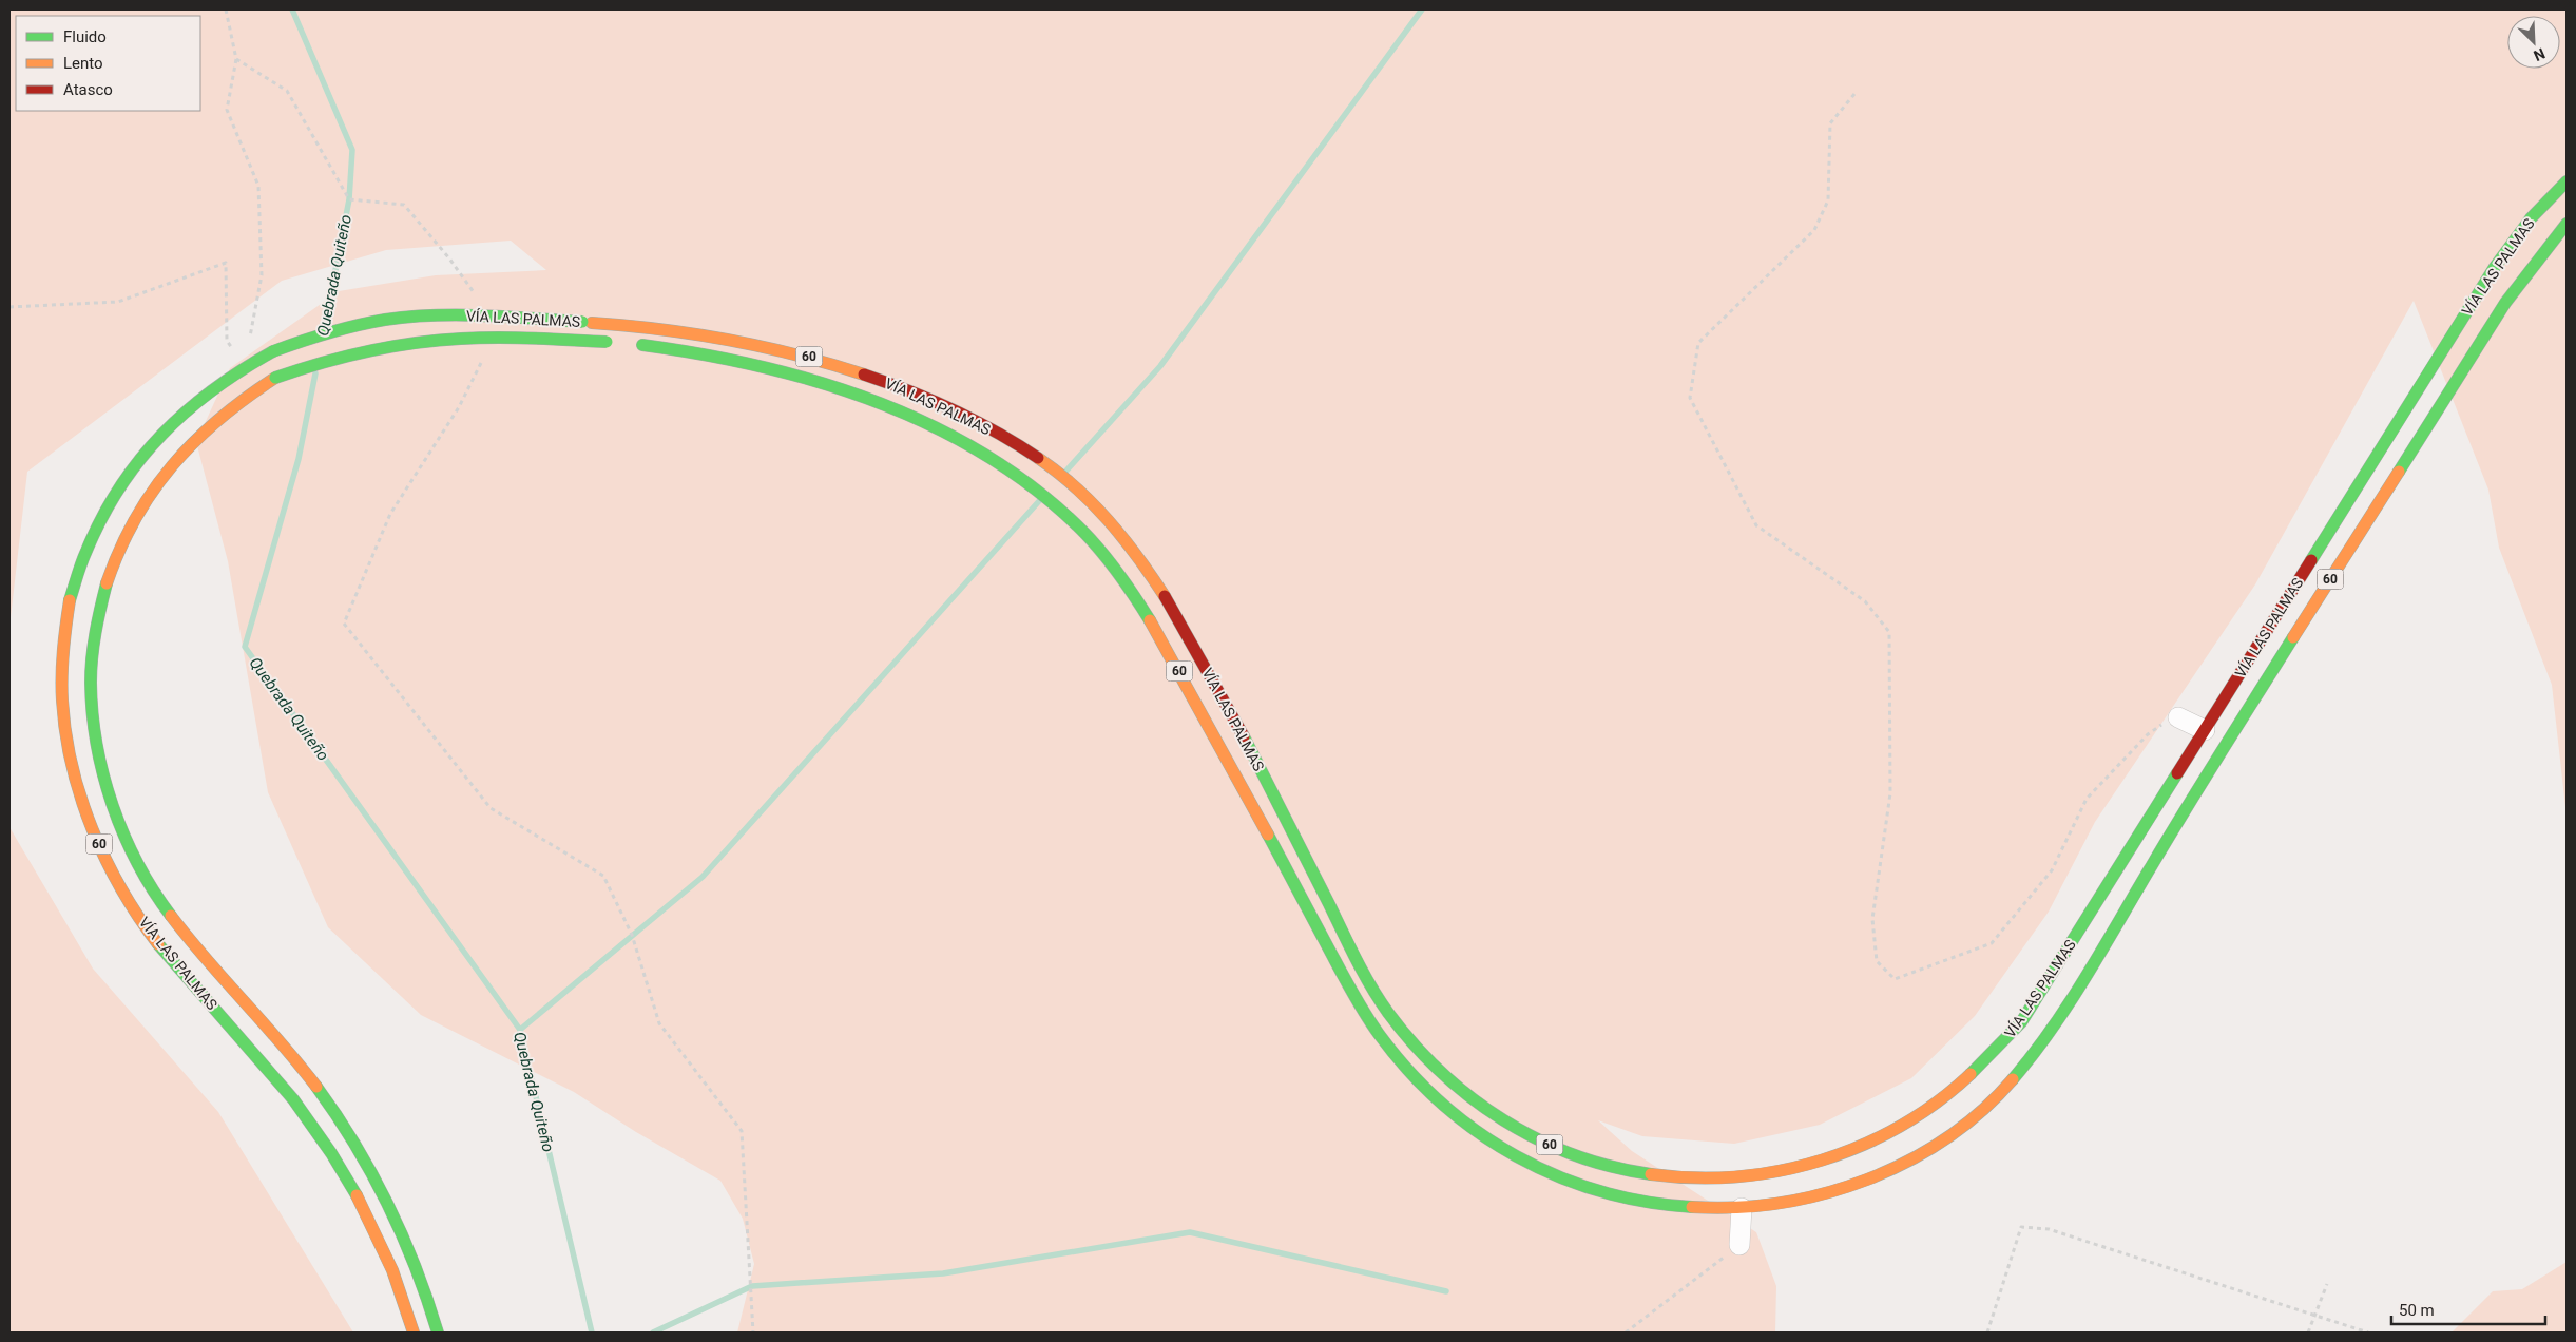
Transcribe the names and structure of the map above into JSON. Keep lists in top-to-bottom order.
{
  "streets": {
    "highway": ["VÍA LAS PALMAS", "60"]
  },
  "water": ["Quebrada Quiteño"],
  "legend": ["Fluido", "Lento", "Atasco"],
  "scale_bar": "50 m",
  "north": "bottom right"
}
